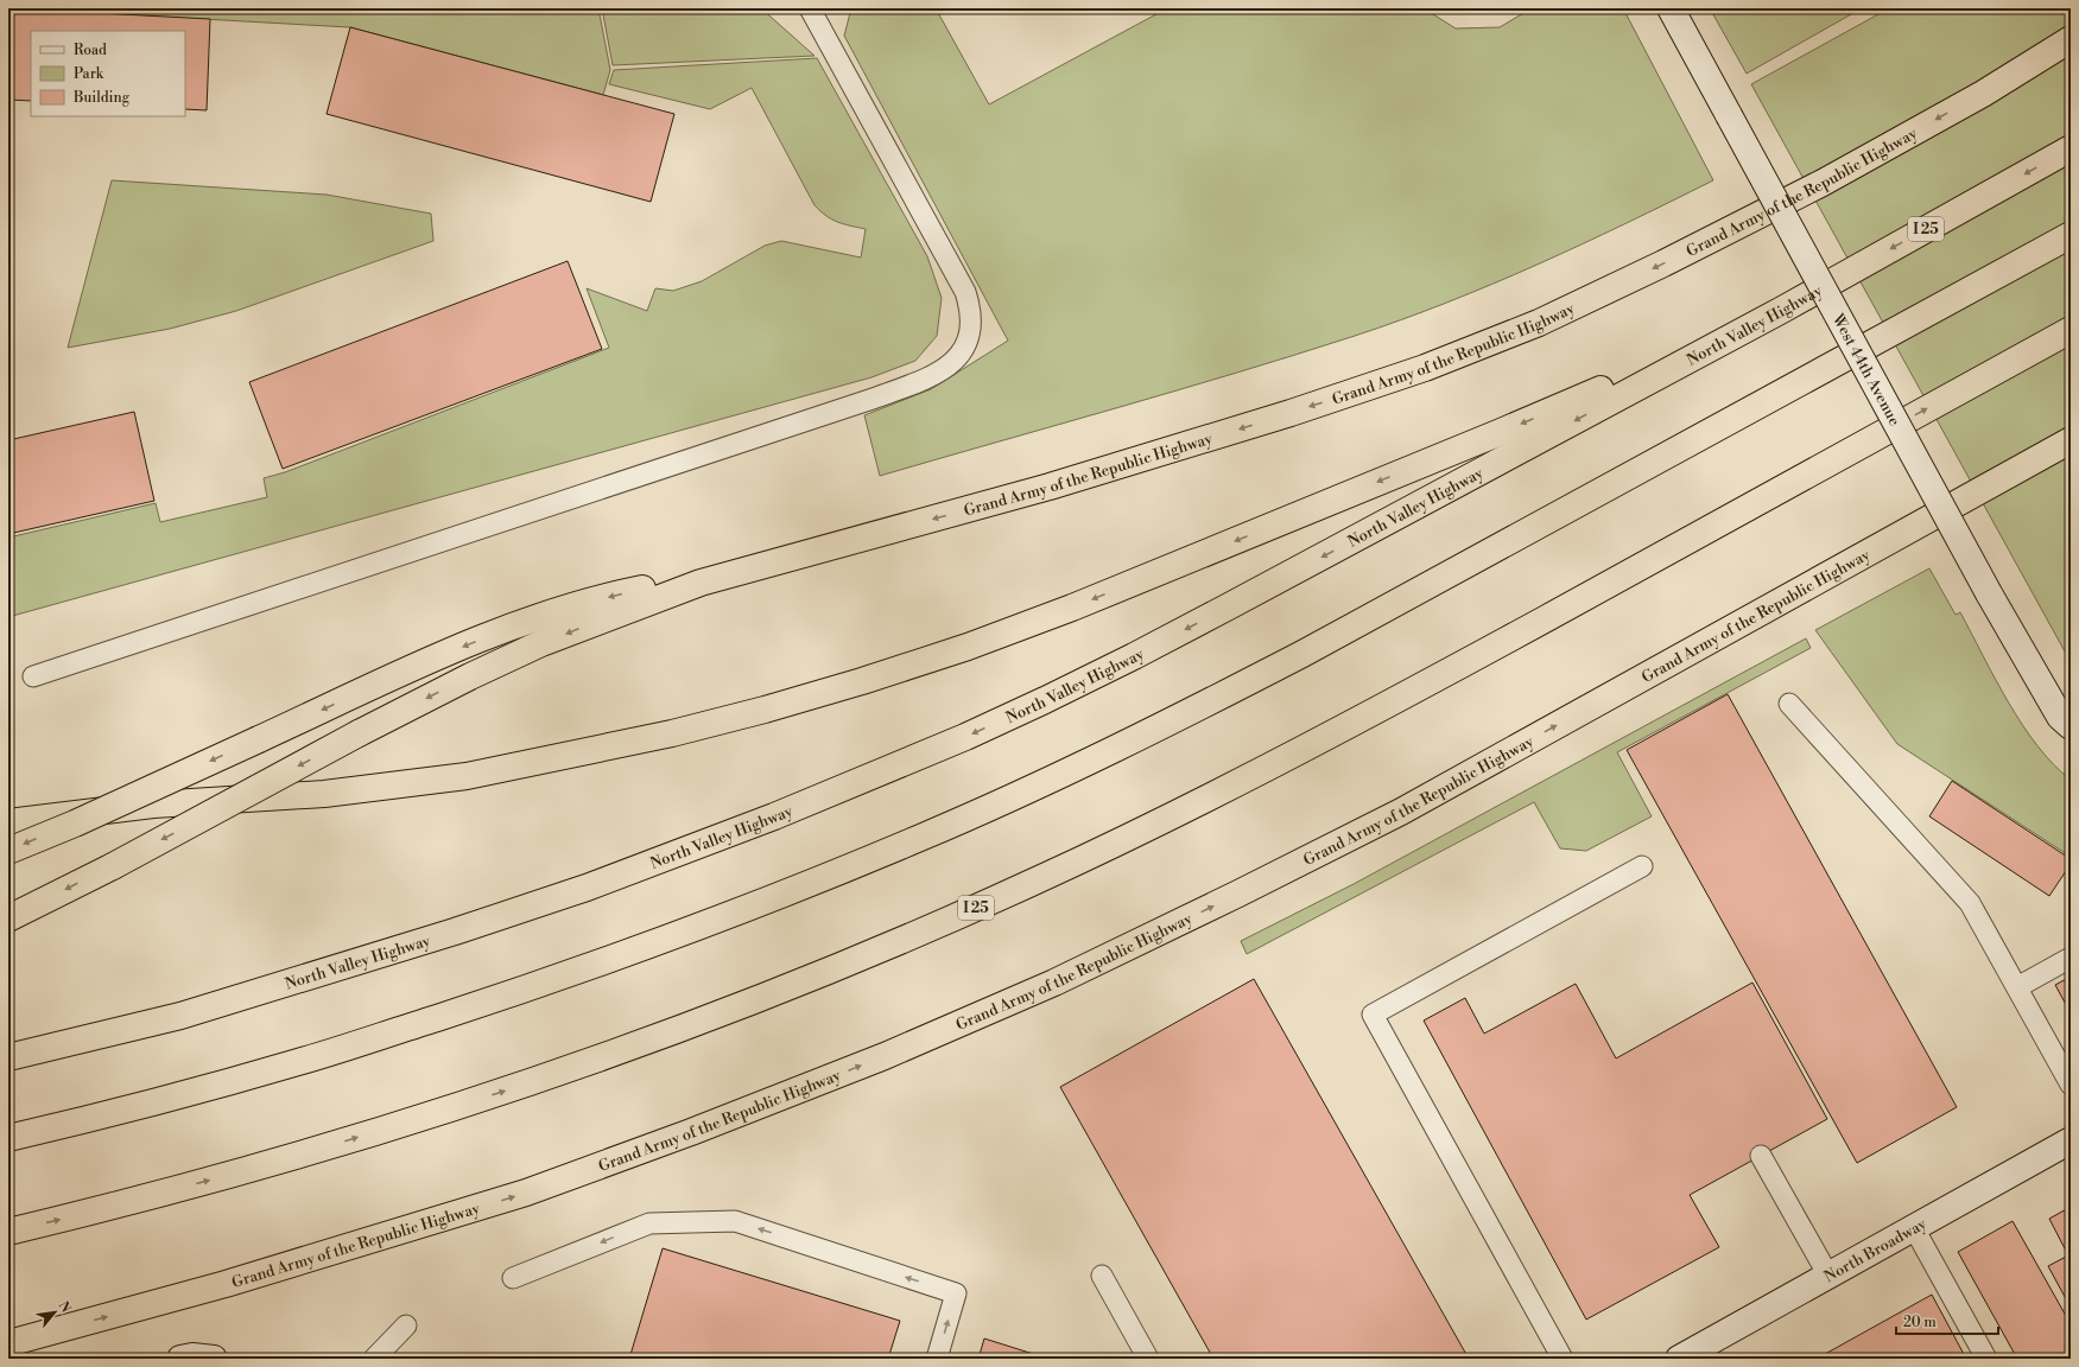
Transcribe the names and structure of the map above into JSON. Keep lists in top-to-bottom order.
{
  "streets": {
    "highway": ["Grand Army of the Republic Highway", "I 25", "North Valley Highway"],
    "street": ["West 44th Avenue", "North Broadway"]
  },
  "legend": ["Road", "Park", "Building"],
  "scale_bar": "20 m",
  "north": "top right"
}
